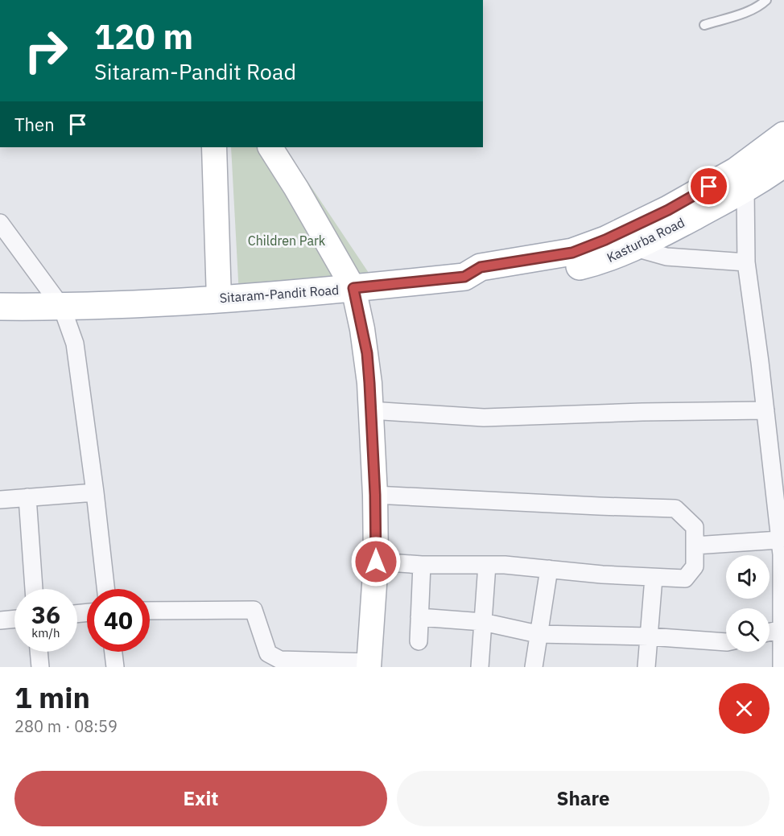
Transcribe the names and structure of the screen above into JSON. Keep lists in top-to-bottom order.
{
  "streets": {
    "main road": ["Kasturba Road", "Sitaram-Pandit Road"]
  },
  "crossings": [
    ["Kasturba Road", "Sitaram-Pandit Road"]
  ],
  "parks": ["Children Park"],
  "page": {
    "turn": ["120 m", "Sitaram-Pandit Road"],
    "then": "Then",
    "speed": "36 km/h",
    "limit": "40",
    "heading": ["1 min", "280 m · 08:59"],
    "buttons": ["Exit", "Share"]
  }
}
